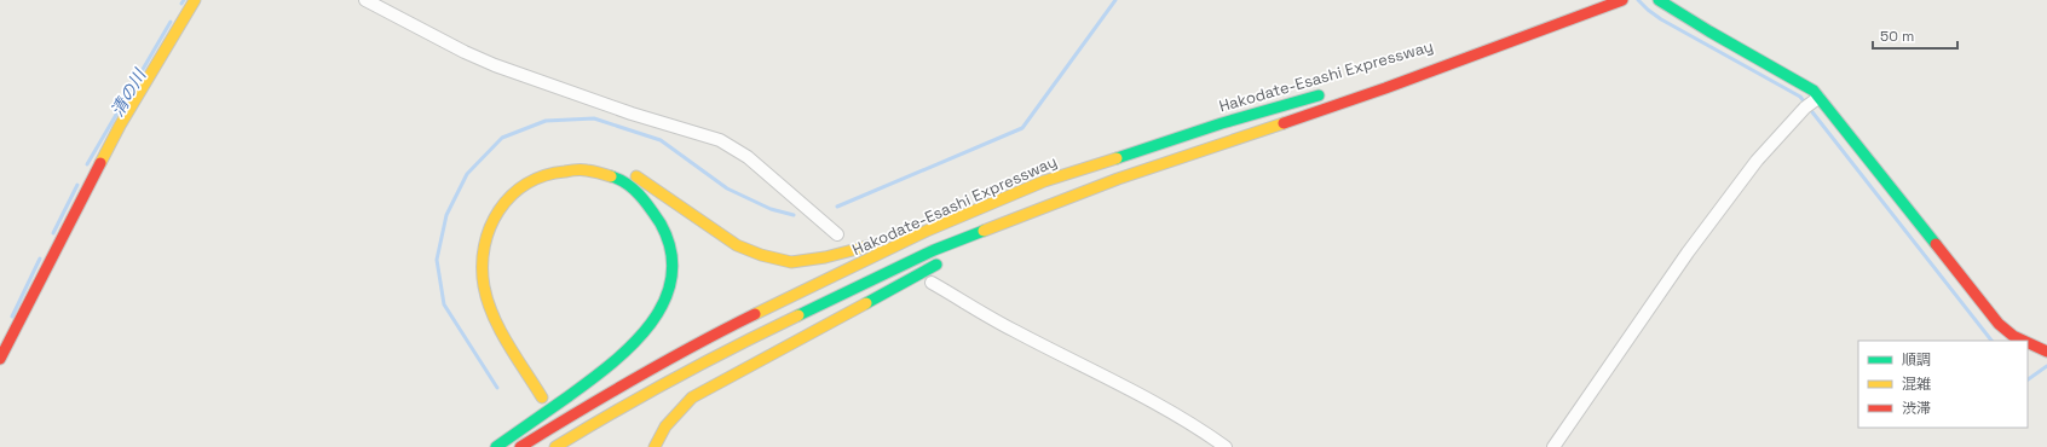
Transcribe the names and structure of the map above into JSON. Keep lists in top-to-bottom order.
{
  "streets": {
    "main road": ["Hakodate-Esashi Expressway"]
  },
  "water": ["清の川"],
  "legend": ["順調", "混雑", "渋滞"],
  "scale_bar": "50 m"
}
